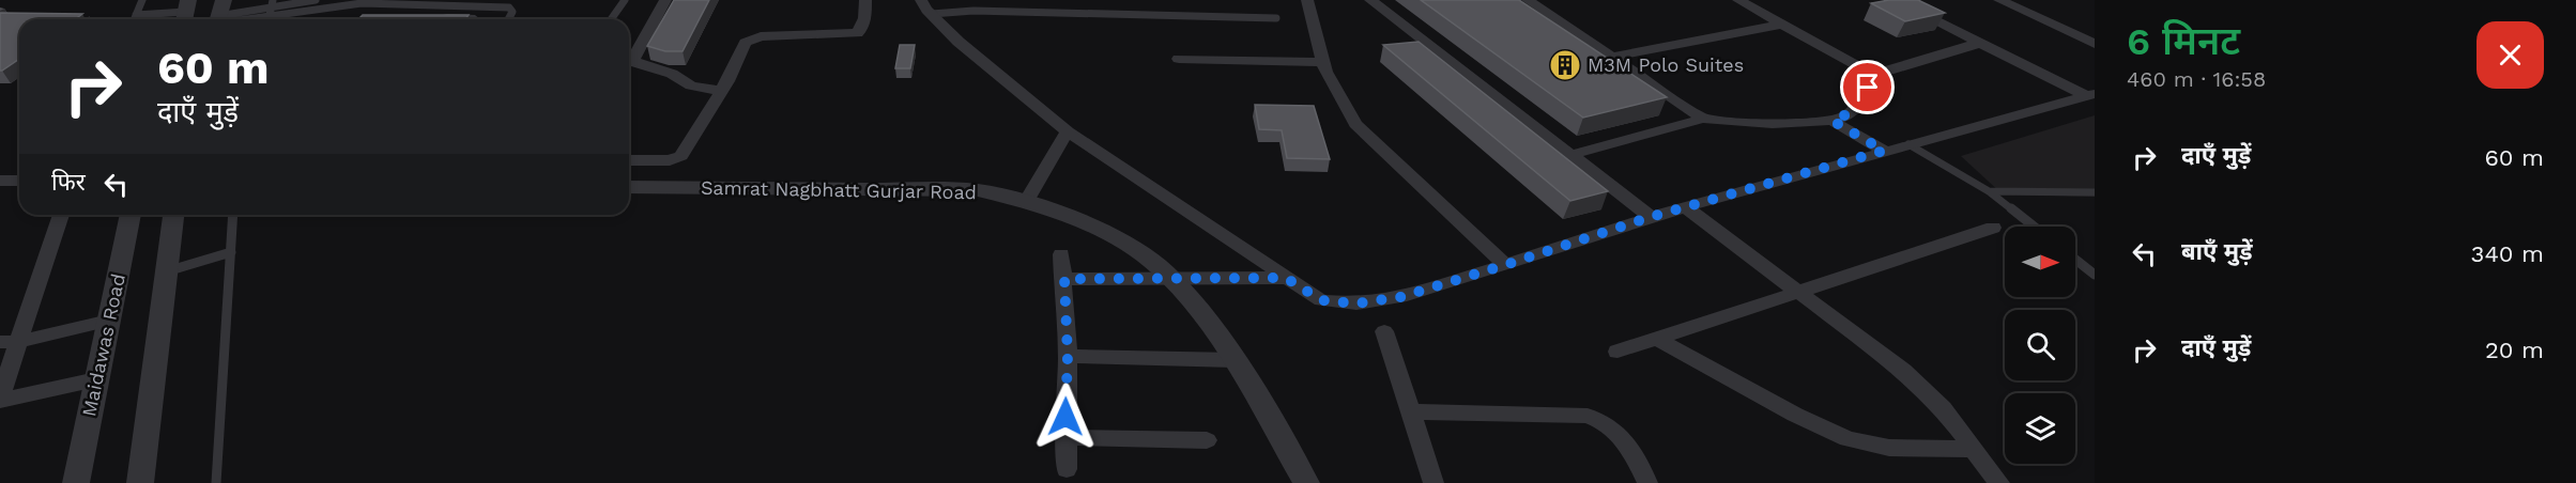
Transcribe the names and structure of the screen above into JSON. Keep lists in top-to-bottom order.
{
  "streets": {
    "street": ["Samrat Nagbhatt Gurjar Road", "Maidawas Road"]
  },
  "places": {
    "building": ["M3M Polo Suites"]
  },
  "north": "right",
  "page": {
    "heading": ["6 मिनट", "460 m · 16:58"],
    "turn": ["60 m", "दाएँ मुड़ें"],
    "list": [
      {
        "name": "दाएँ मुड़ें",
        "value": "60 m"
      },
      {
        "name": "बाएँ मुड़ें",
        "value": "340 m"
      },
      {
        "name": "दाएँ मुड़ें",
        "value": "20 m"
      }
    ],
    "then": "फिर"
  }
}
